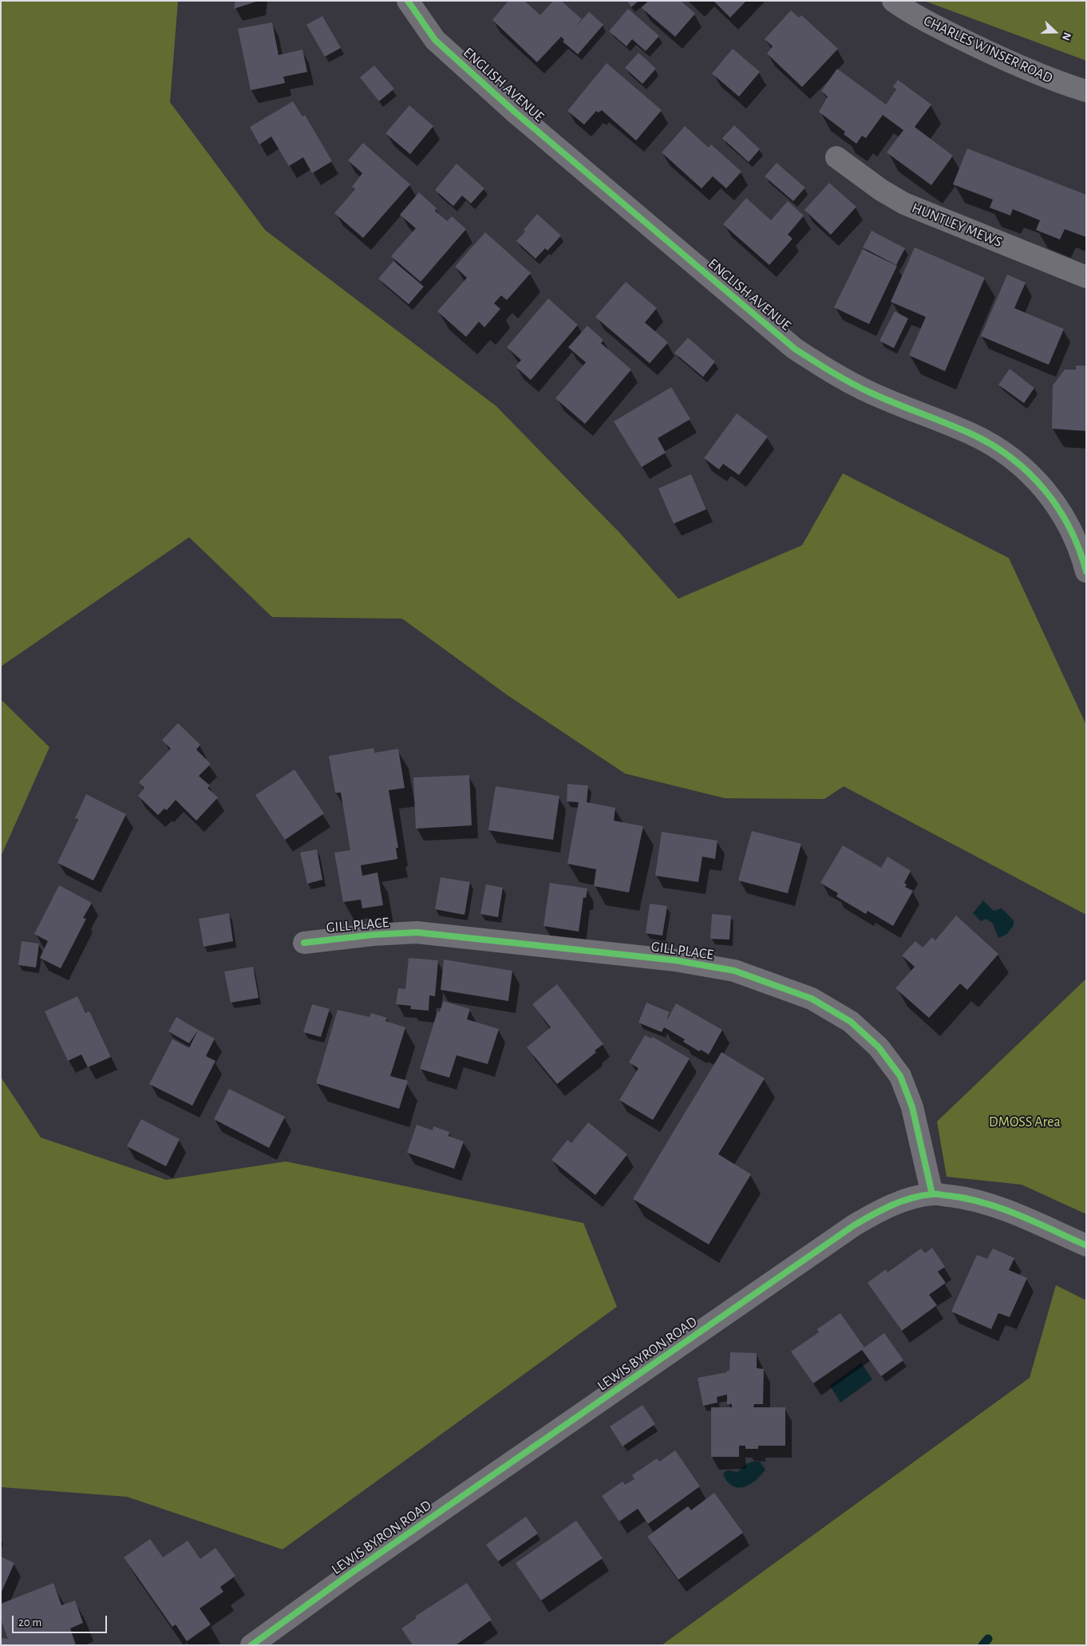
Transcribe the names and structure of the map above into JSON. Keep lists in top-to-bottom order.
{
  "streets": {
    "street": [
      "CHARLES WINSER ROAD",
      "ENGLISH AVENUE",
      "HUNTLEY MEWS",
      "GILL PLACE",
      "LEWIS BYRON ROAD"
    ]
  },
  "crossings": [
    ["GILL PLACE", "LEWIS BYRON ROAD"]
  ],
  "parks": ["DMOSS Area"],
  "scale_bar": "20 m",
  "north": "right"
}
